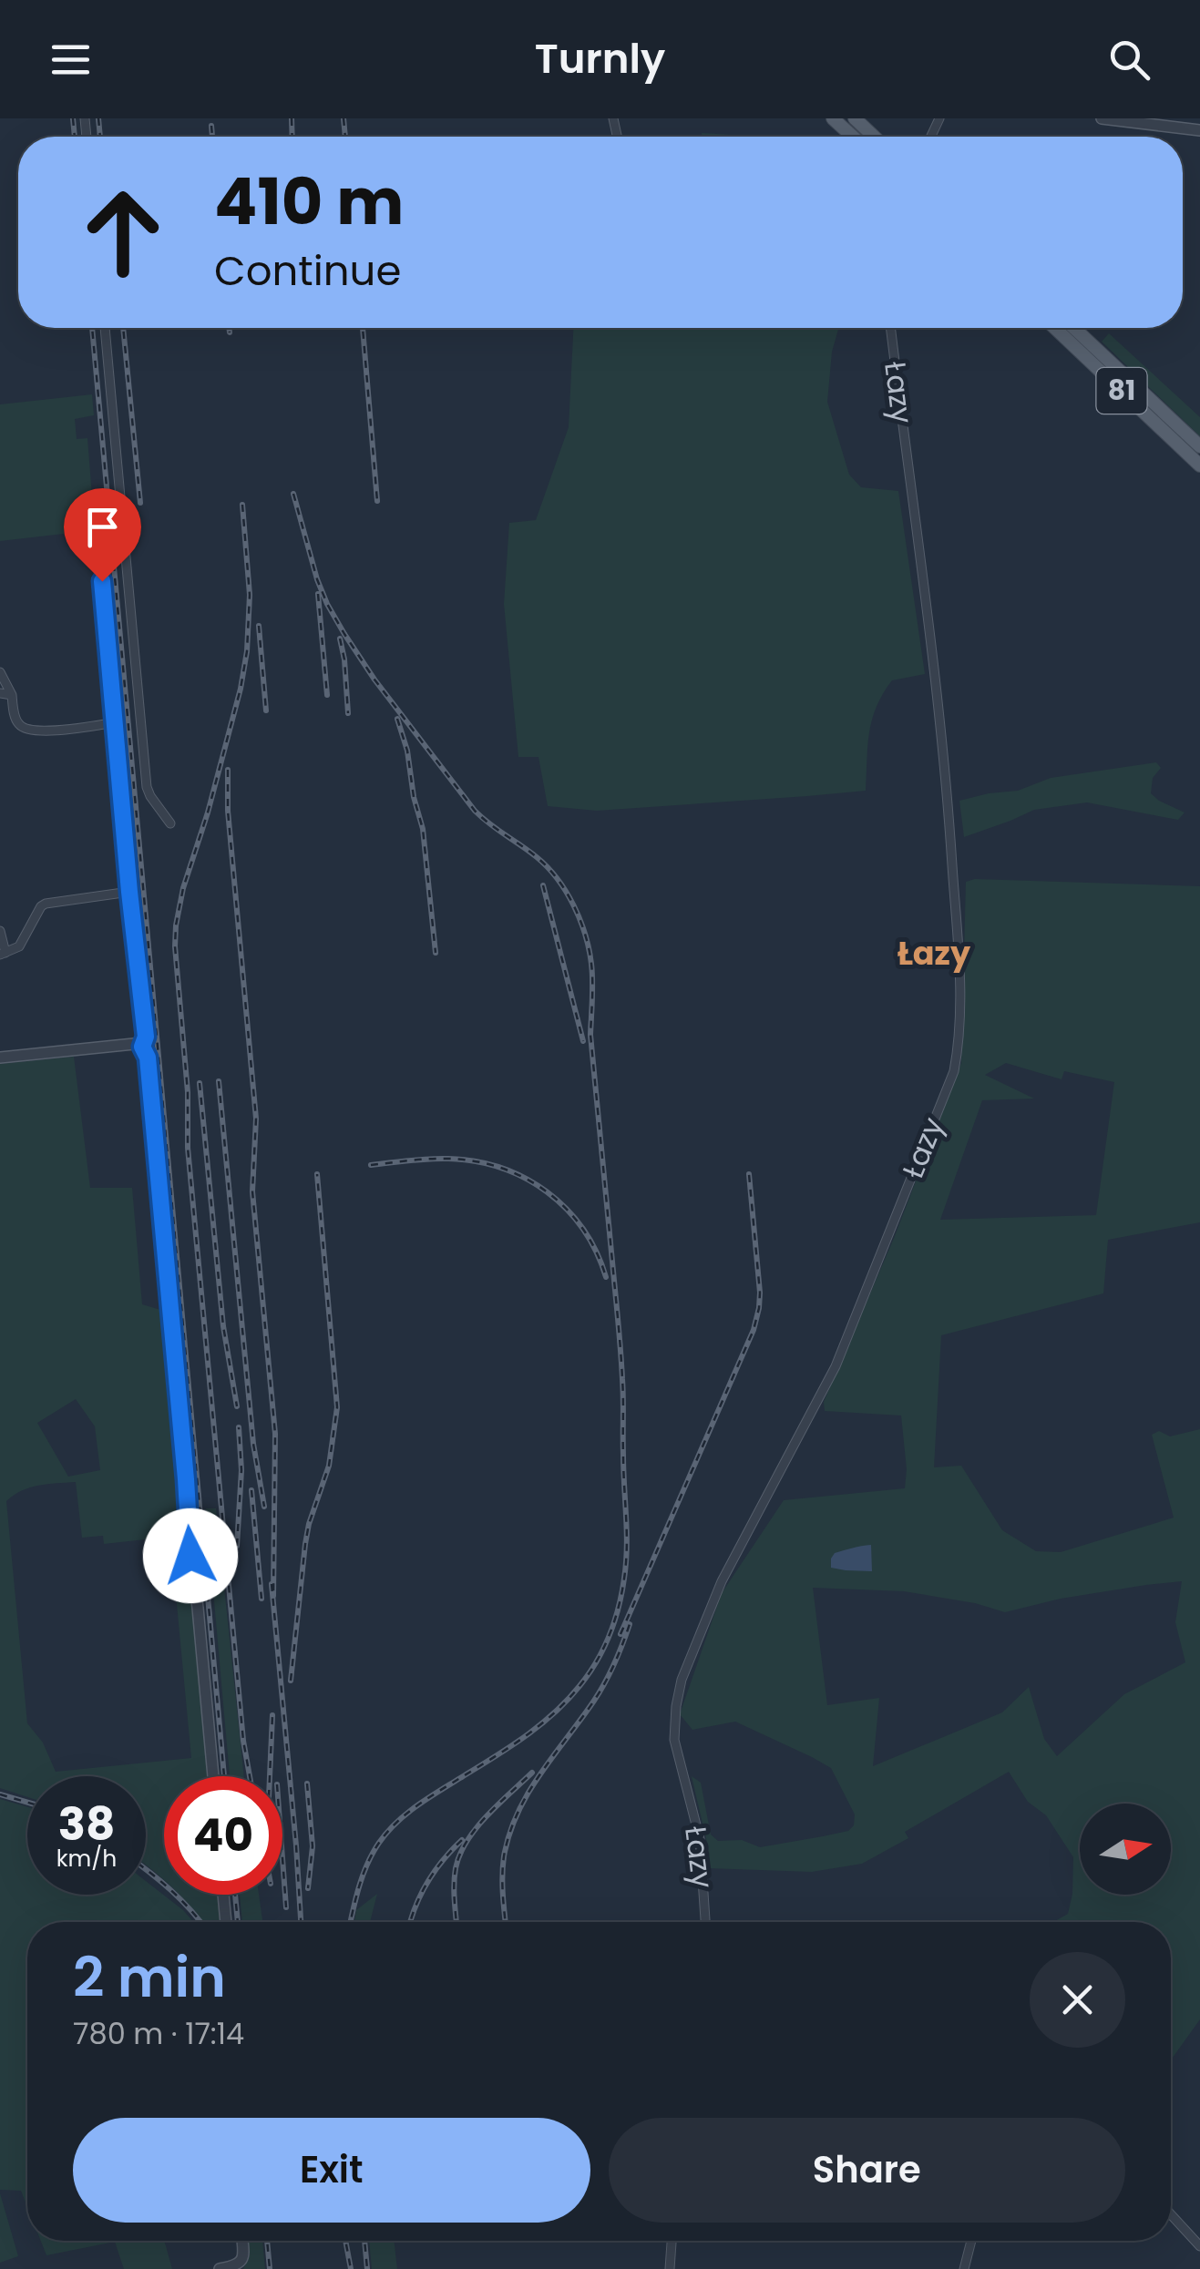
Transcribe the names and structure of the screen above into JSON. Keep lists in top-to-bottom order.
{
  "streets": {
    "main road": ["81"],
    "street": ["Łazy"]
  },
  "districts": ["Łazy"],
  "north": "right",
  "page": {
    "header": "Turnly",
    "turn": ["410 m", "Continue"],
    "speed": "38 km/h",
    "limit": "40",
    "heading": ["2 min", "780 m · 17:14"],
    "buttons": ["Exit", "Share"]
  }
}
